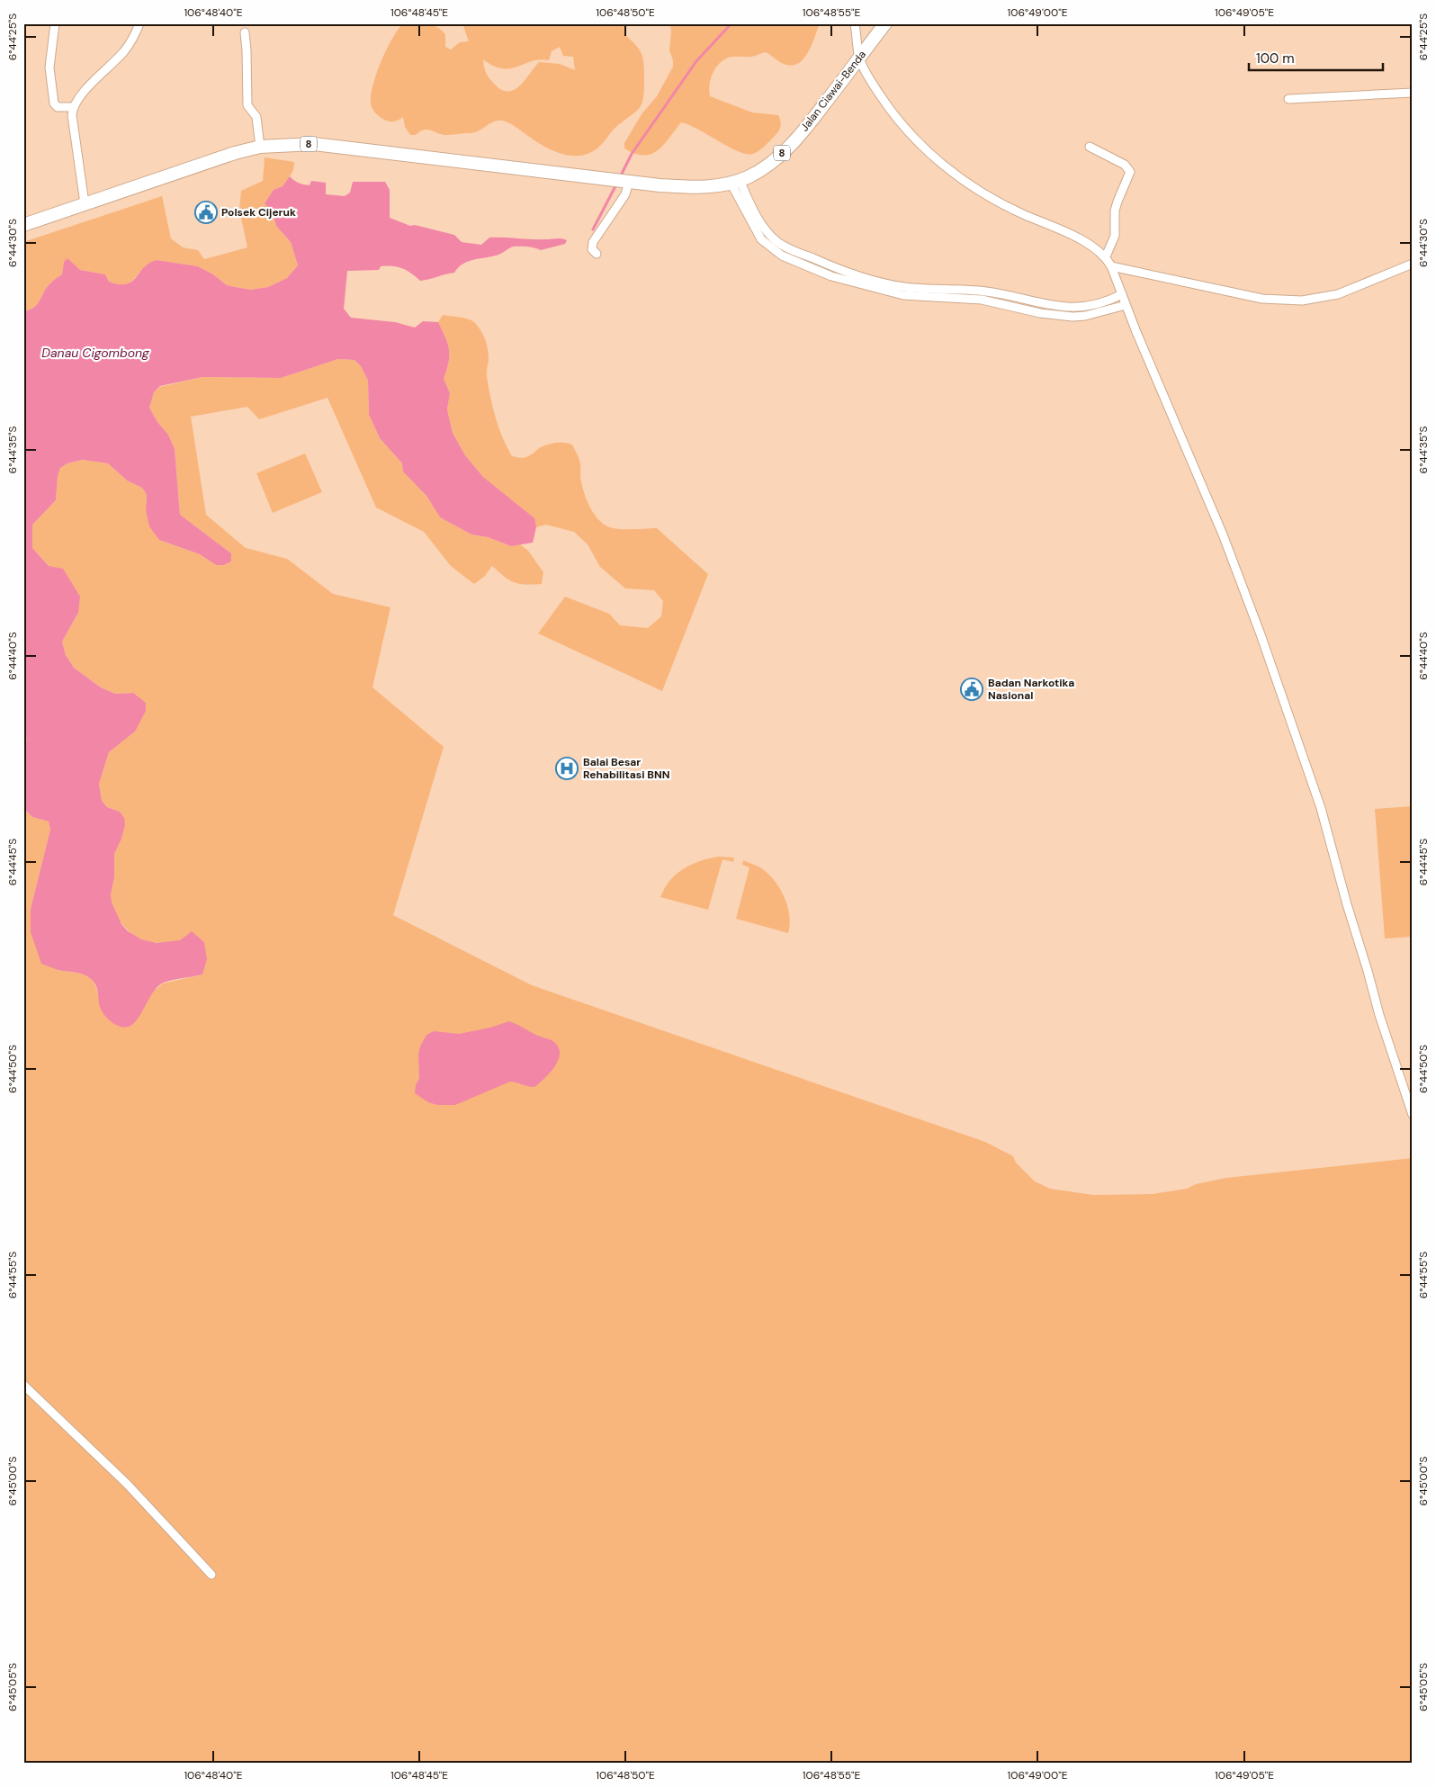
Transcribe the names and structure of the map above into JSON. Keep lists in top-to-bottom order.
{
  "streets": {
    "highway": ["Jalan Ciawai-Benda", "8"]
  },
  "crossings": [
    ["Jalan Ciawai-Benda", "8"]
  ],
  "water": ["Danau Cigombong"],
  "places": {
    "public building": ["Polsek Cijeruk", "Badan Narkotika Nasional"],
    "hospital": ["Balai Besar Rehabilitasi BNN"]
  },
  "scale_bar": "100 m",
  "coordinates": [
    "106°48'40\"E",
    "106°48'45\"E",
    "106°48'50\"E",
    "106°48'55\"E",
    "106°49'00\"E",
    "106°49'05\"E",
    "6°44'25\"S",
    "6°44'30\"S",
    "6°44'35\"S",
    "6°44'40\"S",
    "6°44'45\"S",
    "6°44'50\"S",
    "6°44'55\"S",
    "6°45'00\"S",
    "6°45'05\"S"
  ]
}
